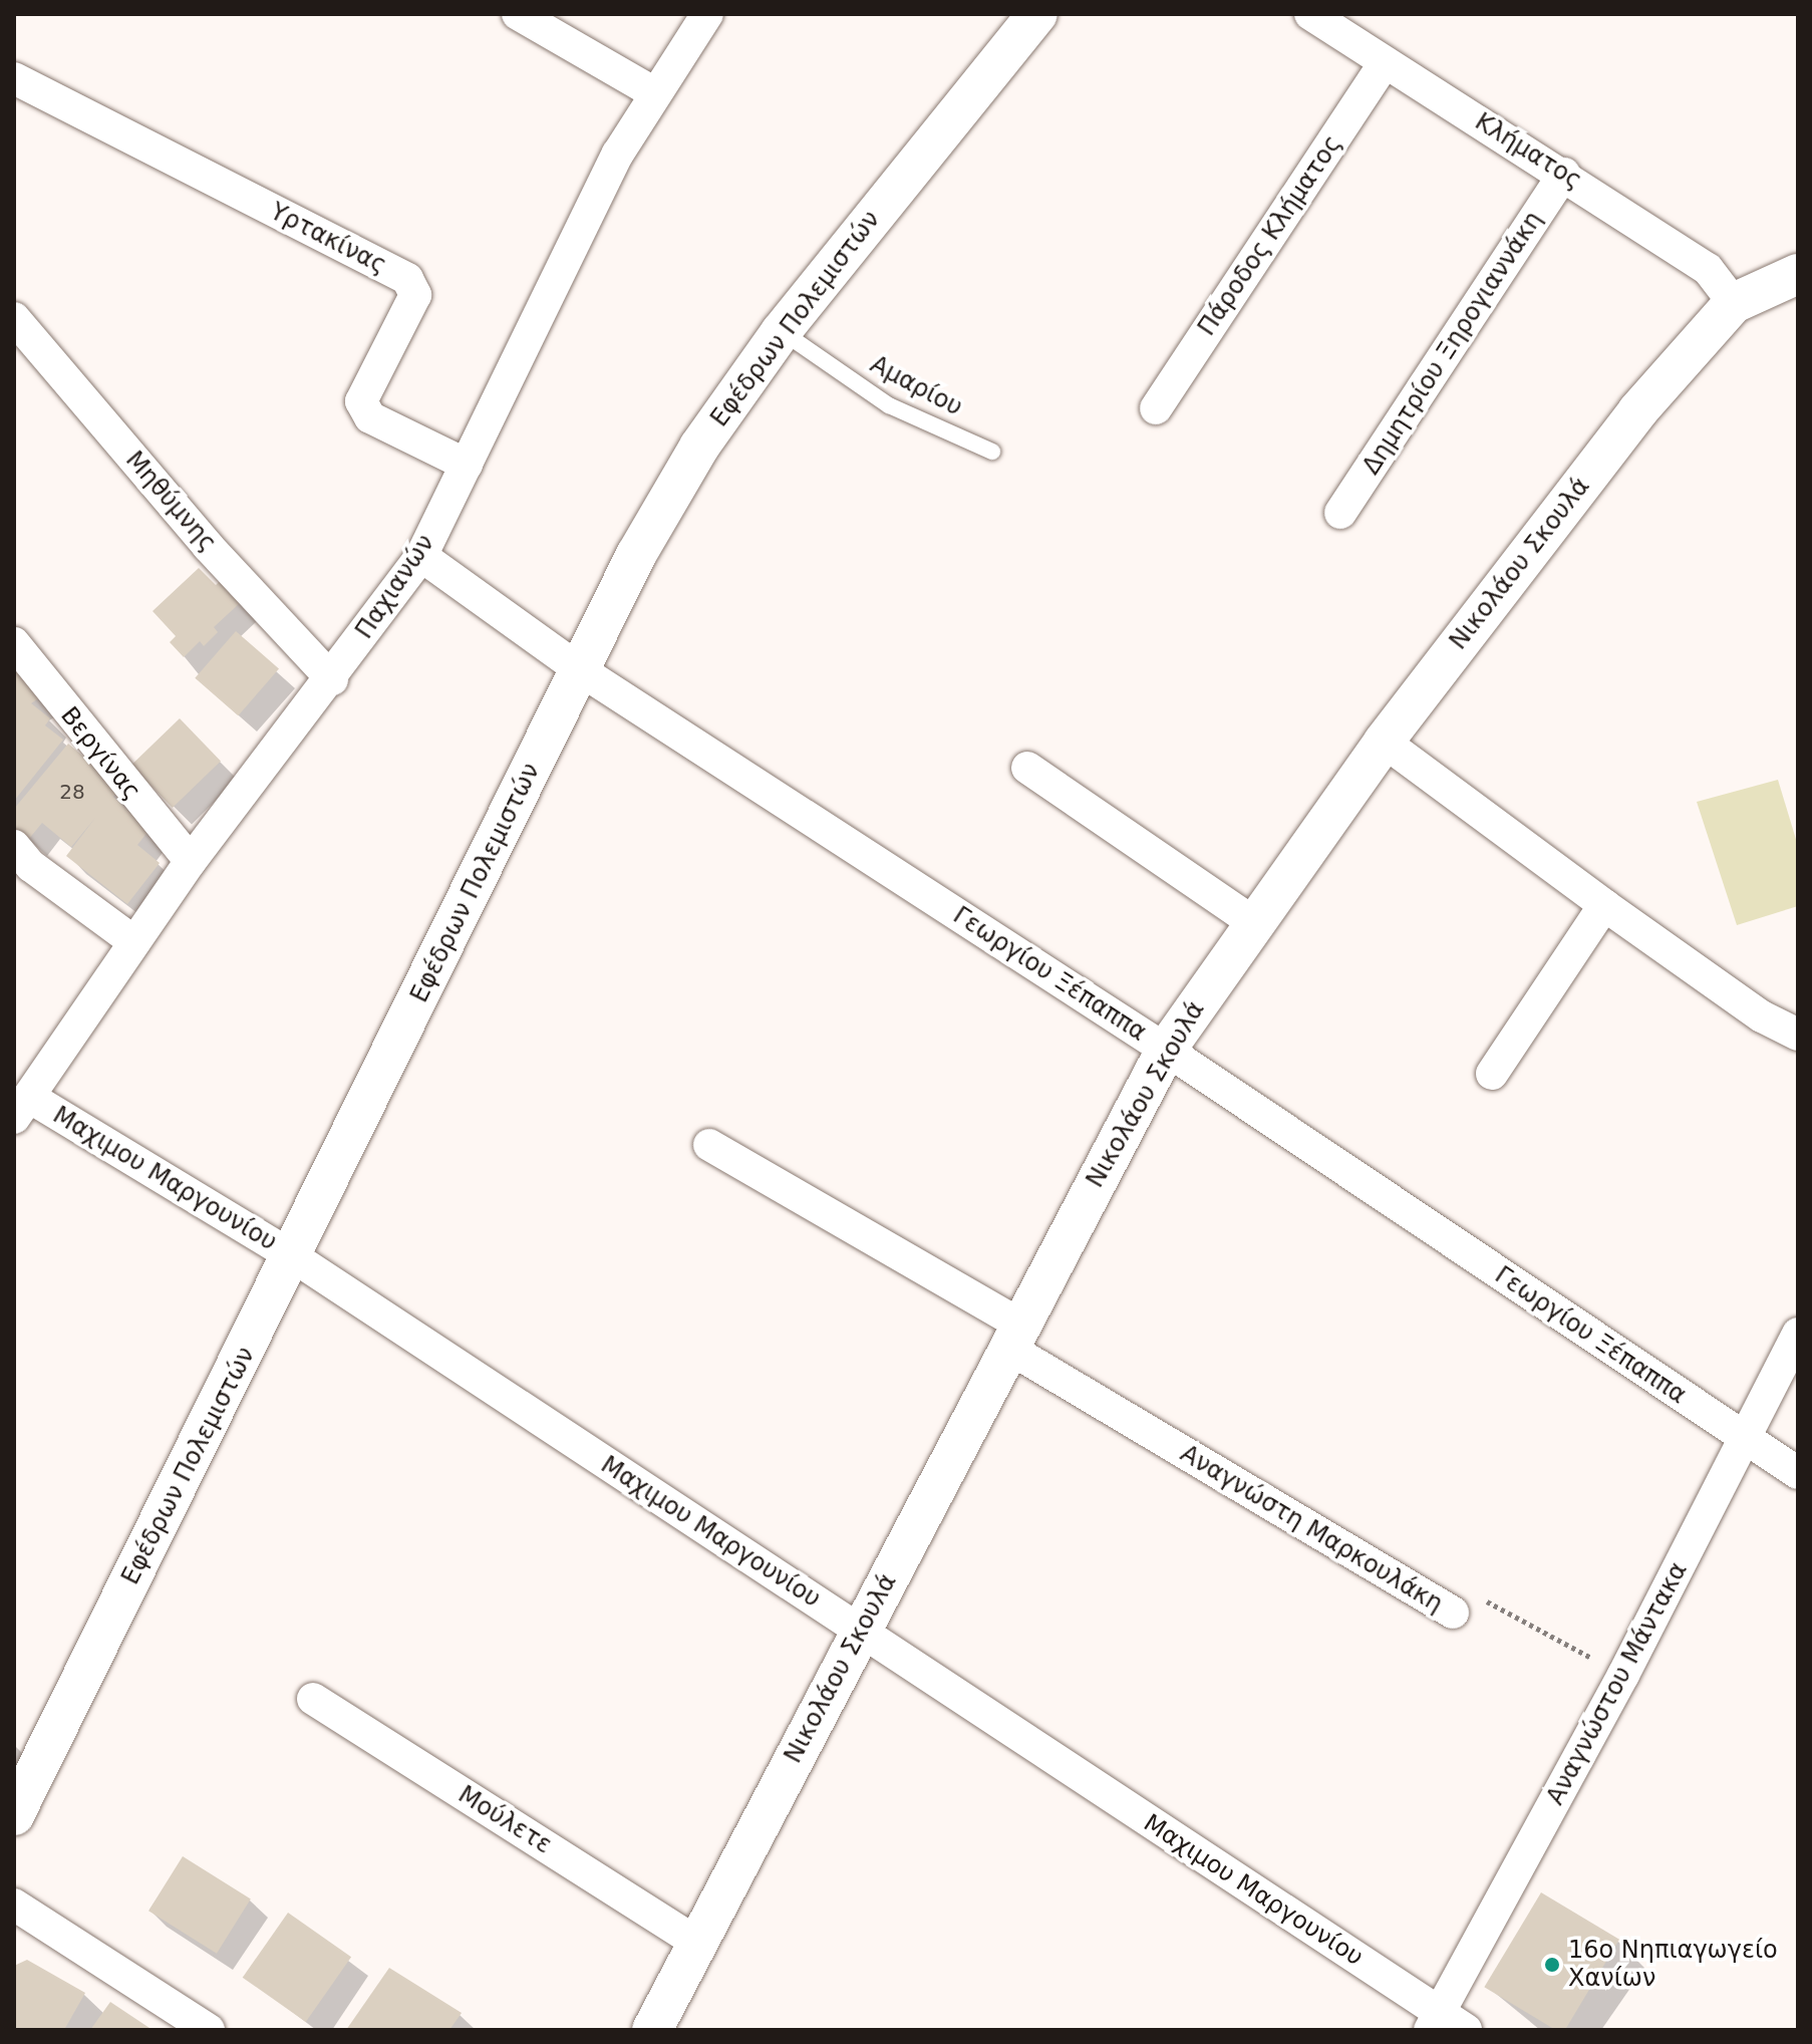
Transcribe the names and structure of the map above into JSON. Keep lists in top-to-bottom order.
{
  "streets": {
    "street": [
      "Κλήματος",
      "Πάροδος Κλήματος",
      "Υρτακίνας",
      "Εφέδρων Πολεμιστών",
      "Δημητρίου Ξηρογιαννάκη",
      "Μηθύμνης",
      "Νικολάου Σκουλά",
      "Παχιανών",
      "Βεργίνας",
      "Γεωργίου Ξέπαππα",
      "Μαχιμου Mαργουνίου",
      "Αναγνώστη Μαρκουλάκη",
      "Αναγνώστου Μάντακα",
      "Μούλετε"
    ],
    "lane": ["Αμαρίου"]
  },
  "crossings": [
    ["Κλήματος", "Πάροδος Κλήματος"],
    ["Κλήματος", "Δημητρίου Ξηρογιαννάκη"],
    ["Κλήματος", "Νικολάου Σκουλά"],
    ["Υρτακίνας", "Παχιανών"],
    ["Εφέδρων Πολεμιστών", "Αμαρίου"],
    ["Εφέδρων Πολεμιστών", "Γεωργίου Ξέπαππα"],
    ["Εφέδρων Πολεμιστών", "Μαχιμου Mαργουνίου"],
    ["Μηθύμνης", "Παχιανών"],
    ["Νικολάου Σκουλά", "Γεωργίου Ξέπαππα"],
    ["Νικολάου Σκουλά", "Μαχιμου Mαργουνίου"],
    ["Νικολάου Σκουλά", "Αναγνώστη Μαρκουλάκη"],
    ["Νικολάου Σκουλά", "Μούλετε"],
    ["Παχιανών", "Βεργίνας"],
    ["Παχιανών", "Γεωργίου Ξέπαππα"],
    ["Παχιανών", "Μαχιμου Mαργουνίου"],
    ["Γεωργίου Ξέπαππα", "Αναγνώστου Μάντακα"],
    ["Μαχιμου Mαργουνίου", "Αναγνώστου Μάντακα"],
    ["Αναγνώστη Μαρκουλάκη", "Αναγνώστου Μάντακα"]
  ],
  "places": ["16ο Νηπιαγωγείο Χανίων"],
  "house_numbers": ["28"]
}
